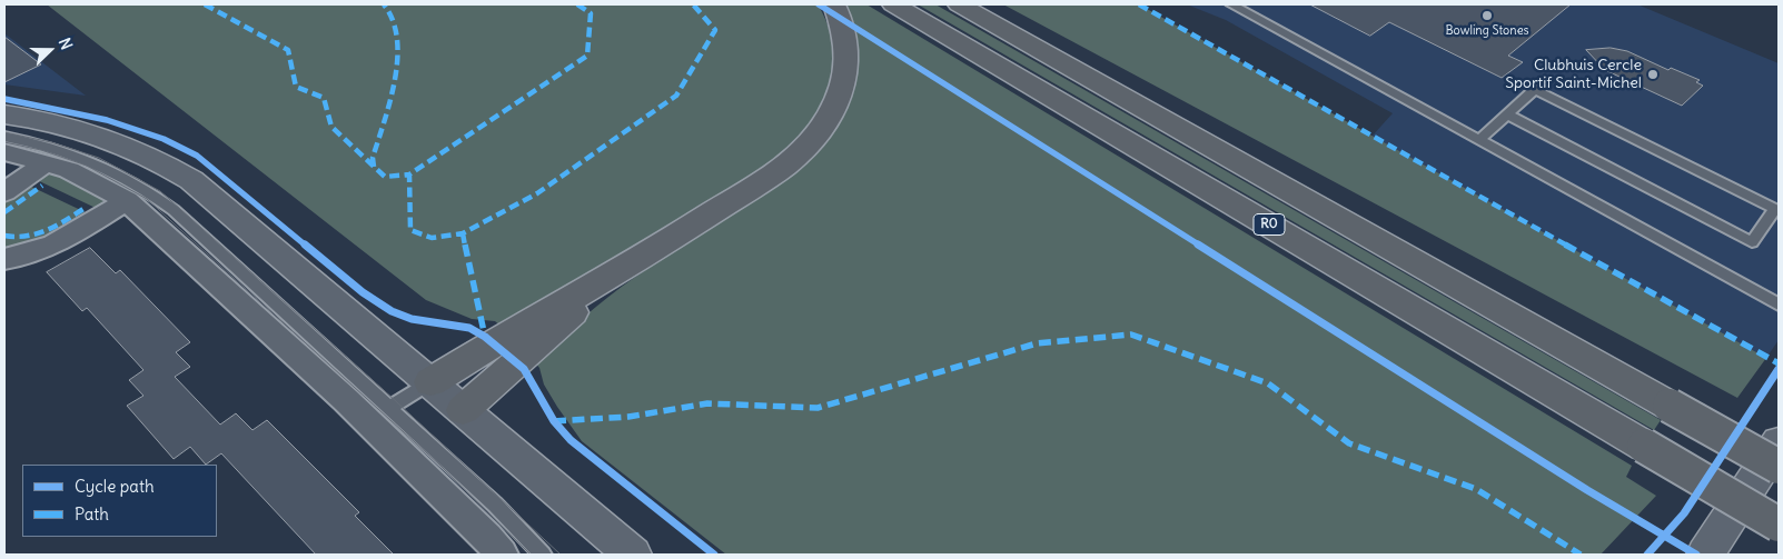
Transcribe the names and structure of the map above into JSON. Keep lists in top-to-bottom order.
{
  "streets": {
    "highway": ["R0"]
  },
  "places": ["Bowling Stones", "Clubhuis Cercle Sportif Saint-Michel"],
  "legend": ["Cycle path", "Path"],
  "north": "right"
}
